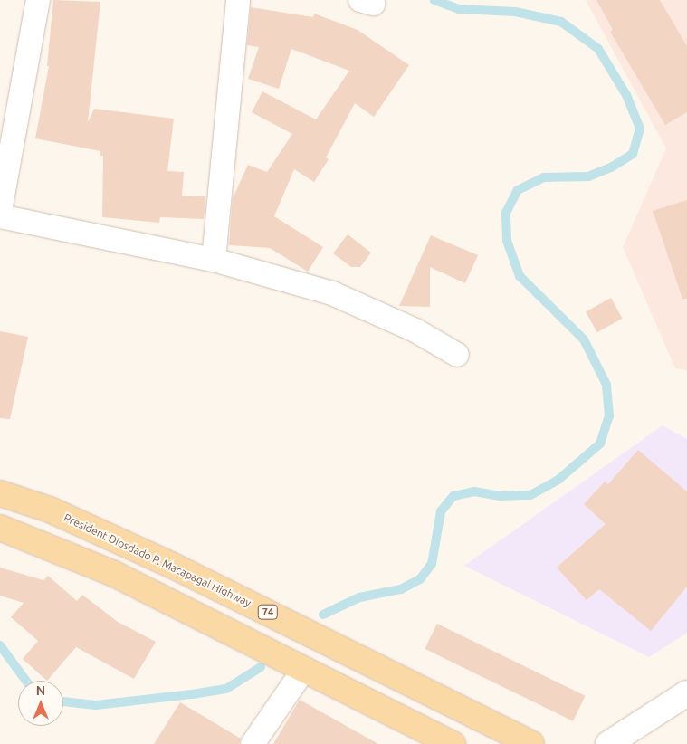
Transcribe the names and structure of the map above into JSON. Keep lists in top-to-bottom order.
{
  "streets": {
    "main road": ["President Diosdado P. Macapagal Highway", "74"]
  },
  "north": "top"
}
